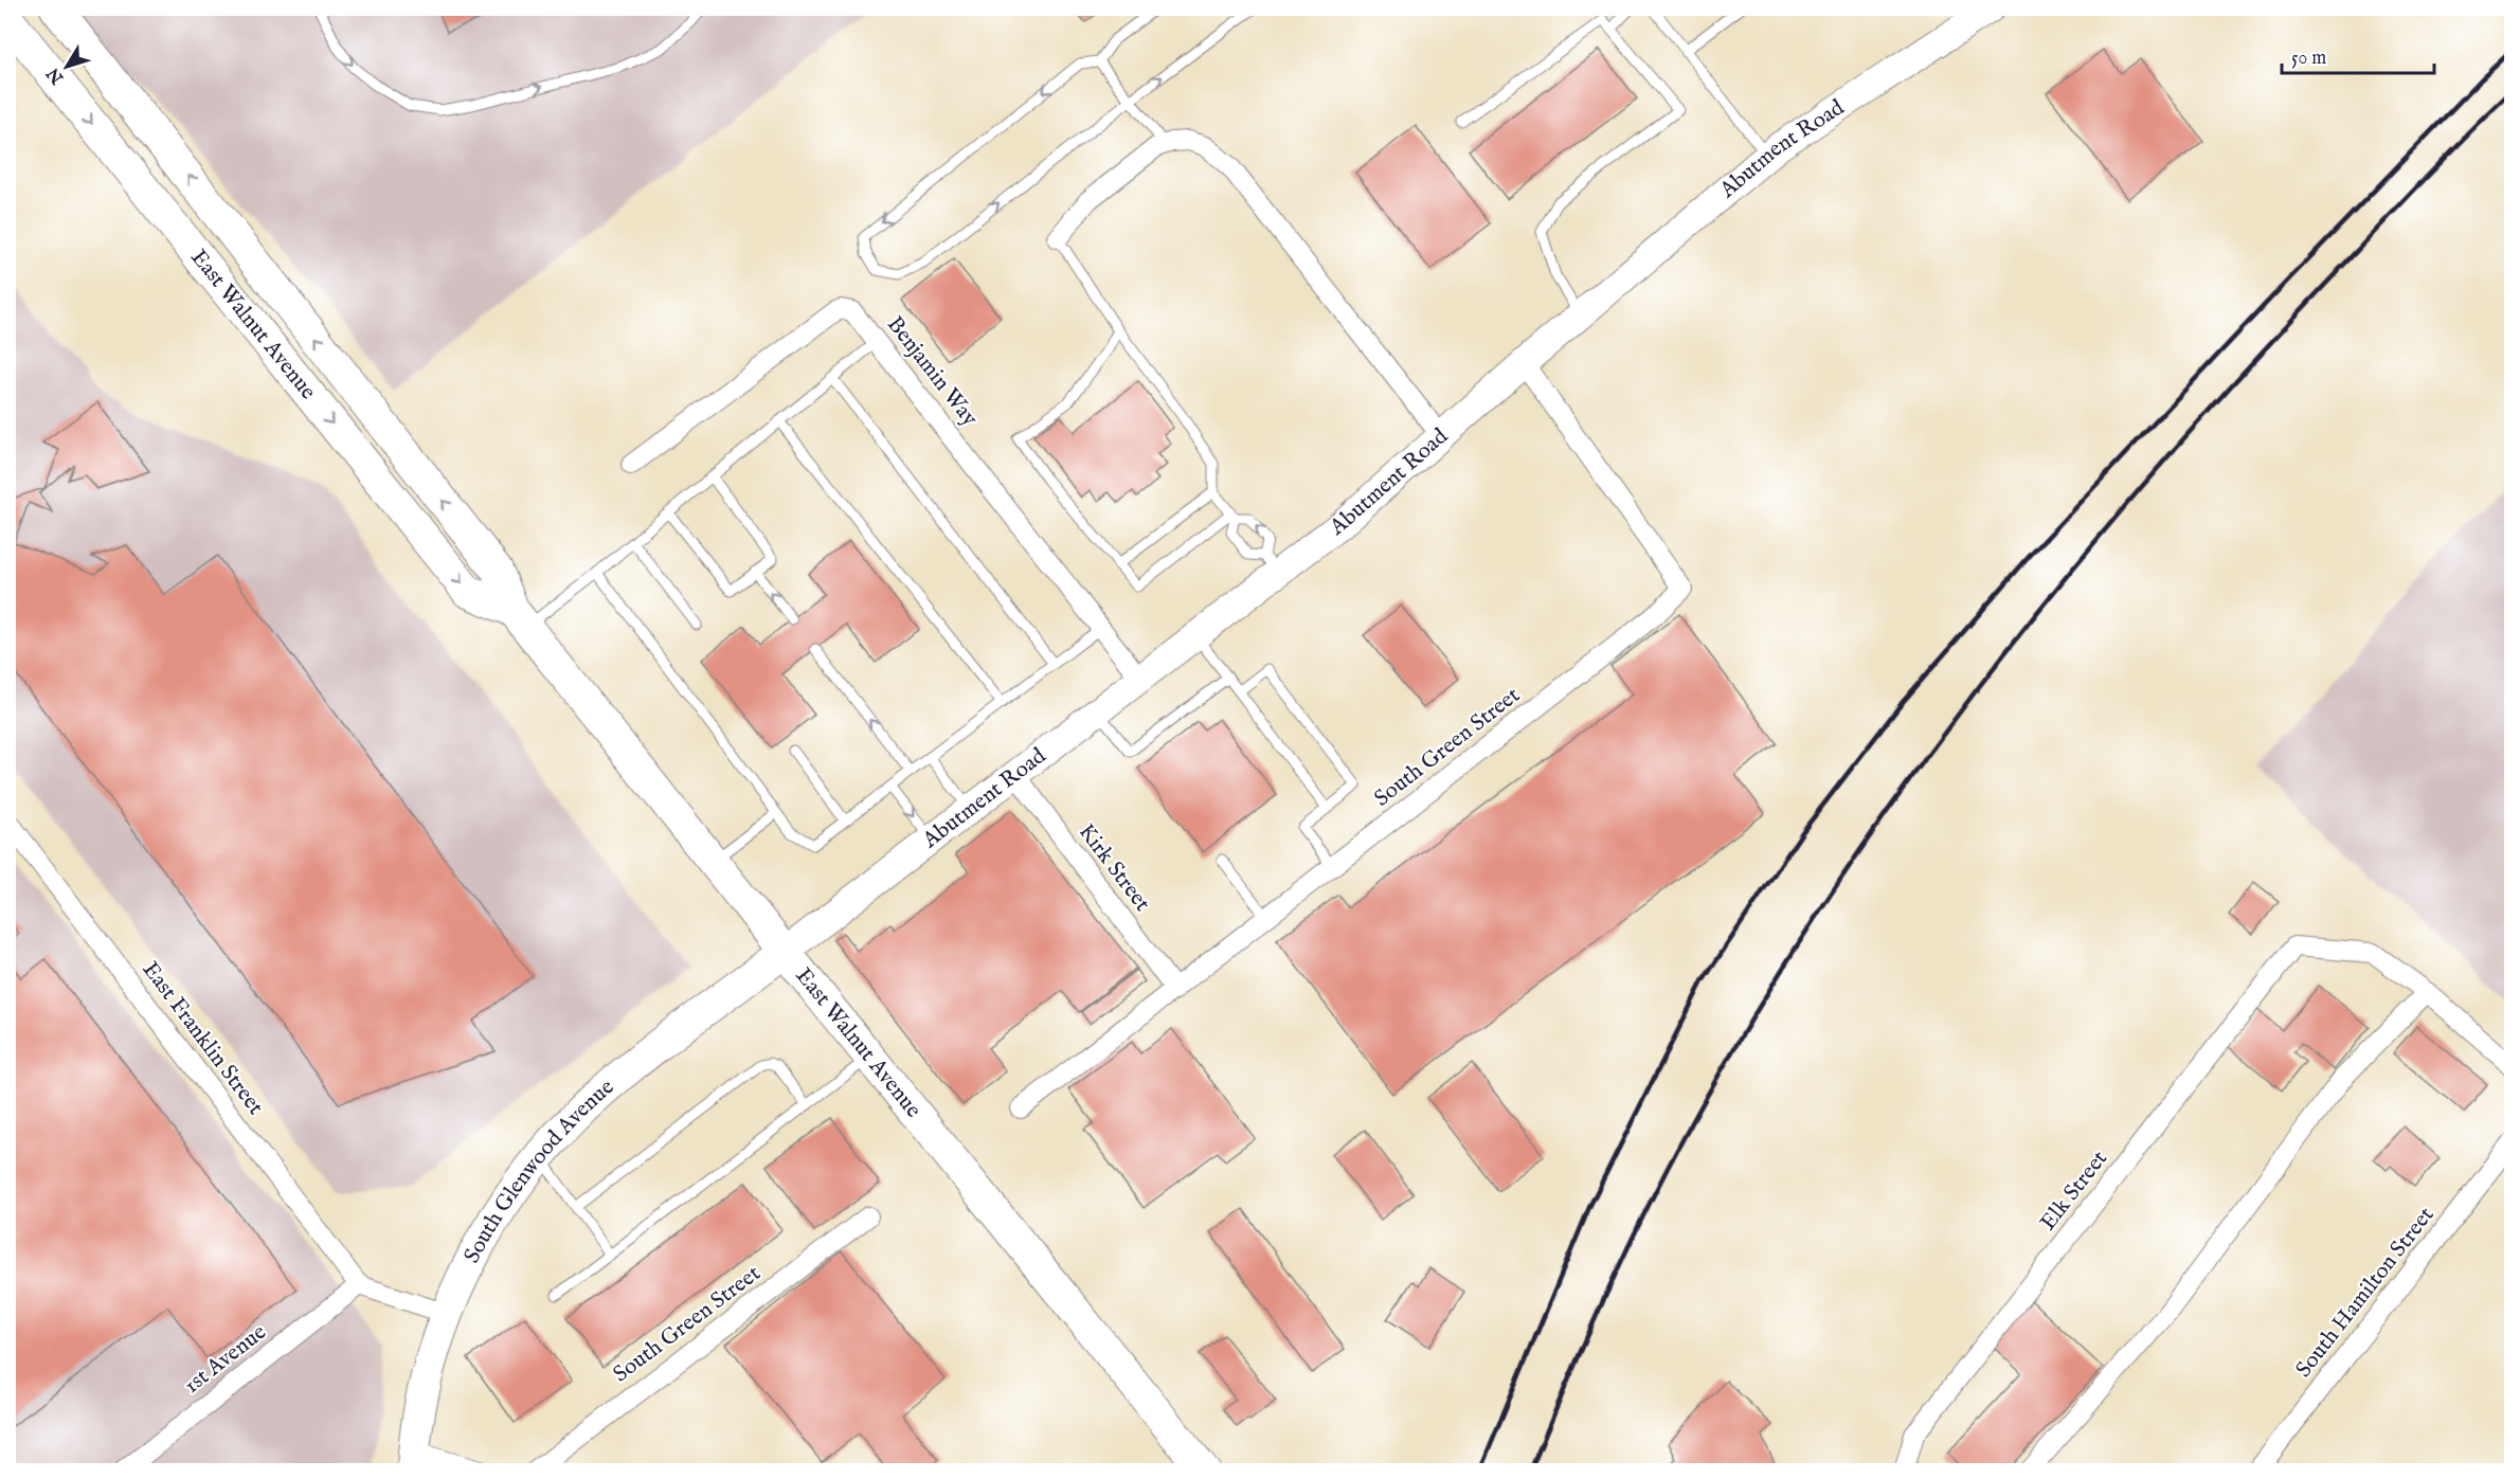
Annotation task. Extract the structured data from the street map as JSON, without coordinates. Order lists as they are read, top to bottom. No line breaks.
{"streets":{"main road":["Abutment Road","East Walnut Avenue","South Glenwood Avenue"],"street":["Benjamin Way","South Green Street","Kirk Street","East Franklin Street","Elk Street","South Hamilton Street","1st Avenue"]},"crossings":[["Abutment Road","East Walnut Avenue"],["Abutment Road","Benjamin Way"],["Abutment Road","South Green Street"],["Abutment Road","Kirk Street"],["Abutment Road","South Glenwood Avenue"],["East Walnut Avenue","South Glenwood Avenue"],["South Green Street","Kirk Street"],["East Franklin Street","1st Avenue"]],"scale_bar":"50 m","north":"bottom left"}
